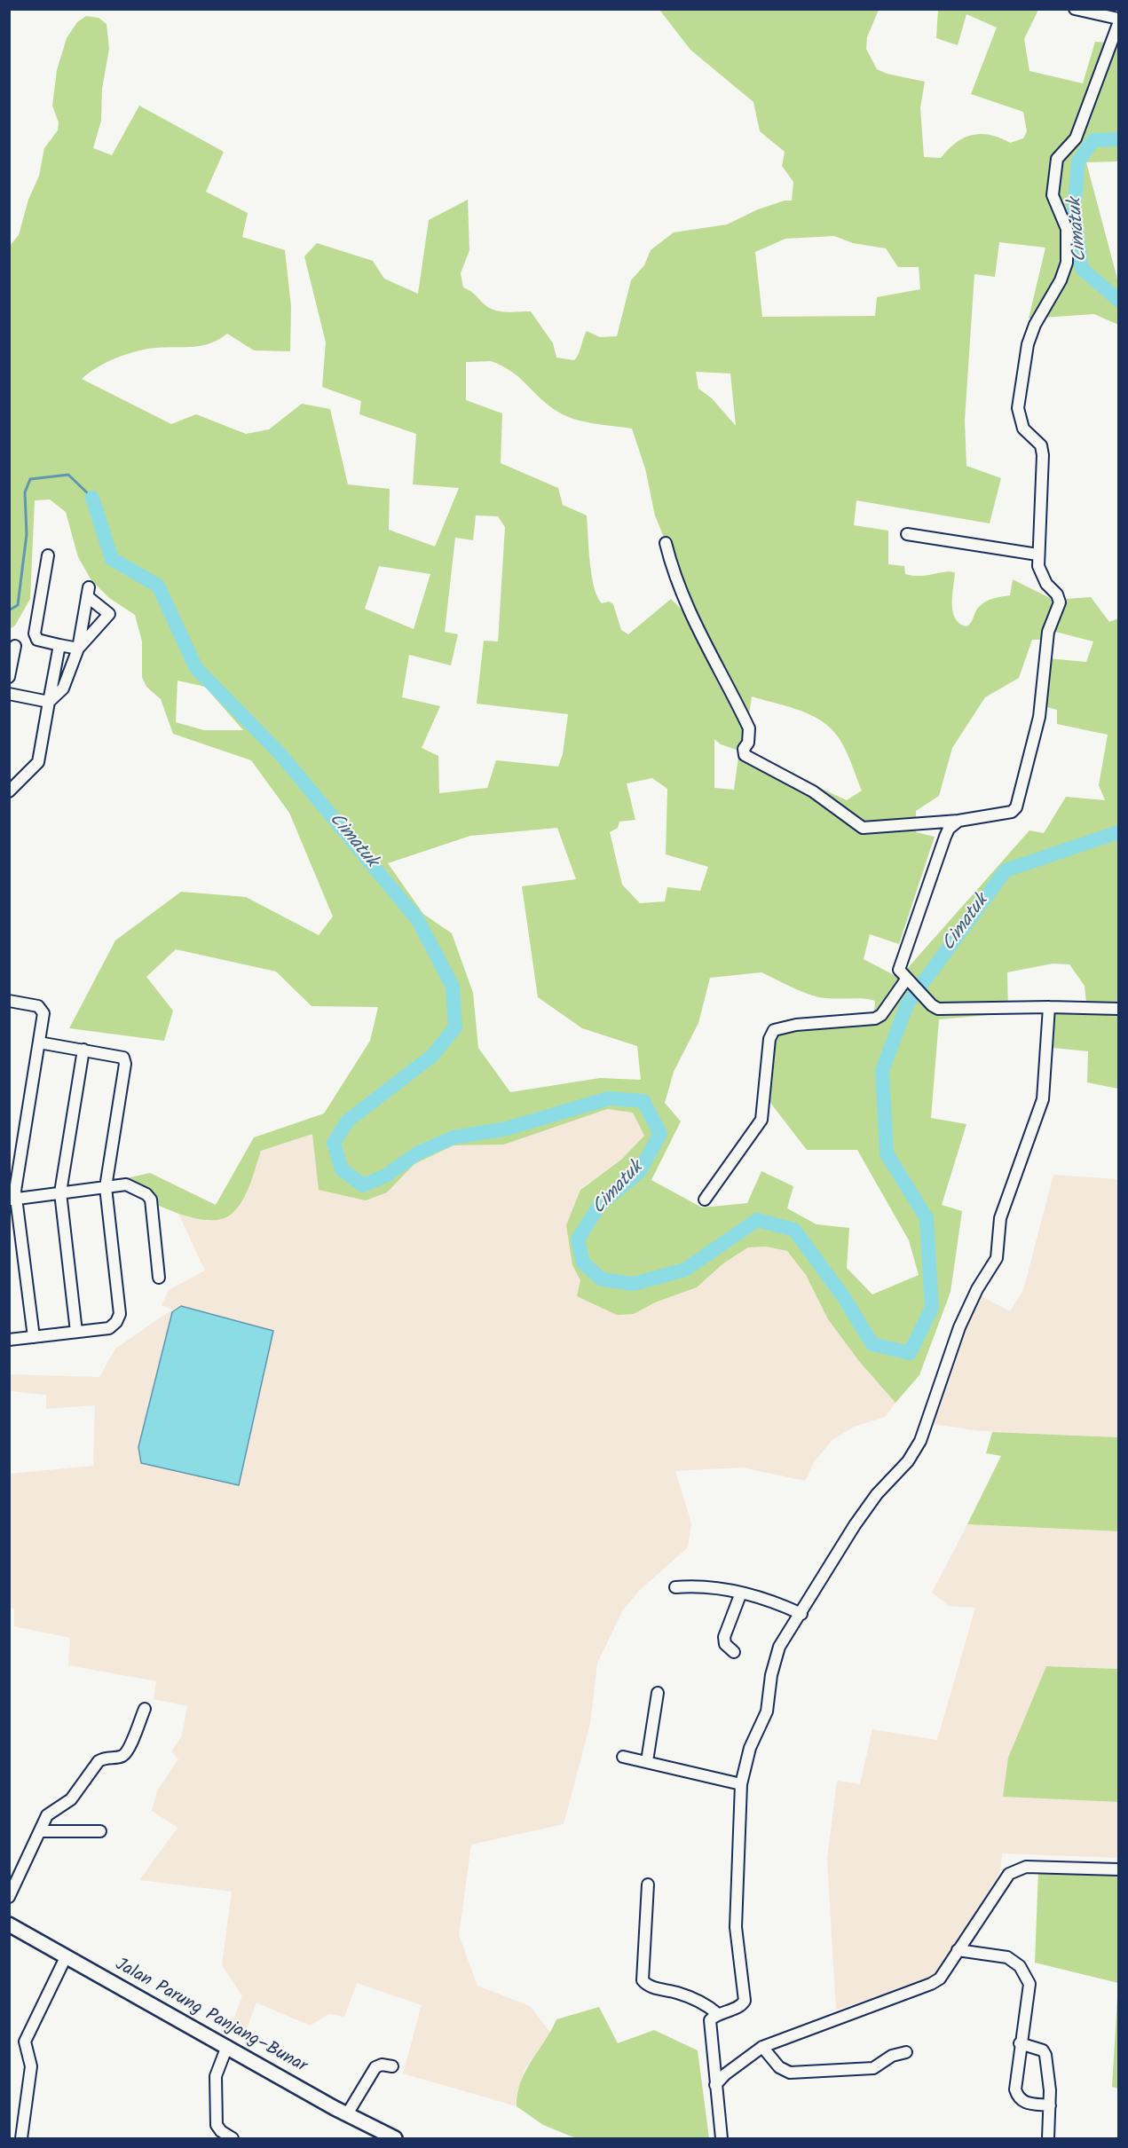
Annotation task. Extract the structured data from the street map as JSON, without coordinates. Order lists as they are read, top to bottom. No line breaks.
{"streets":{"main road":["Jalan Parung Panjang–Bunar"]},"water":["Cimatuk"]}
